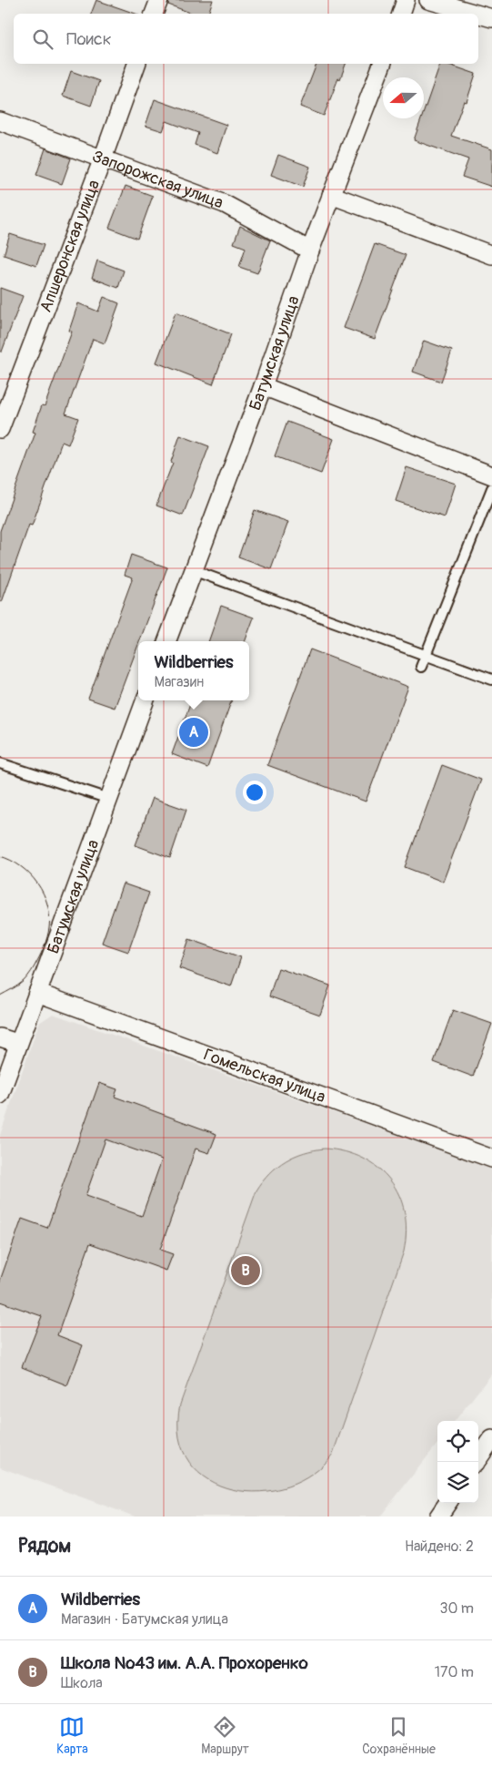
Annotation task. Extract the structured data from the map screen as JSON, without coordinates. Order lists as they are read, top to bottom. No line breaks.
{"streets":{"street":["Запорожская улица","Апшеронская улица","Батумская улица","Гомельская улица"]},"crossings":[["Запорожская улица","Апшеронская улица"],["Запорожская улица","Батумская улица"],["Батумская улица","Гомельская улица"]],"north":"left","page":{"search":"Поиск","popup":["Wildberries","Магазин"],"pins":["A","B"],"heading":["Рядом","Найдено: 2"],"list":[{"mark":"A","name":"Wildberries","note":"Магазин · Батумская улица","value":"30 m"},{"mark":"B","name":"Школа №43 им. А.А. Прохоренко","note":"Школа","value":"170 m"}],"nav":["Карта","Маршрут","Сохранённые"]}}
